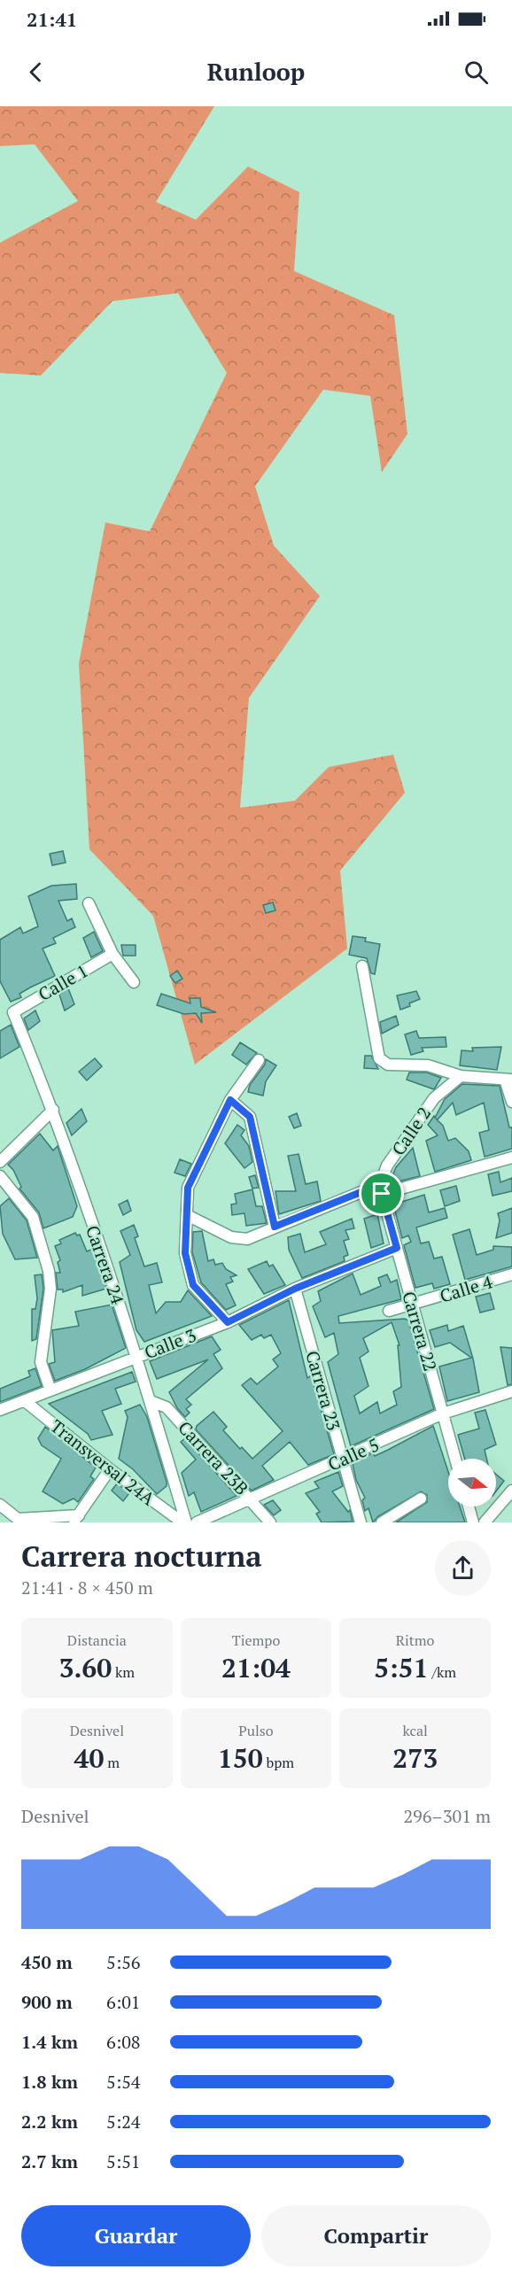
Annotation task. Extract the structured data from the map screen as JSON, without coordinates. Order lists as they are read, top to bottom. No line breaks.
{"streets":{"street":["Calle 1","Calle 2","Carrera 24","Calle 4","Carrera 22","Calle 3","Carrera 23","Calle 5","Carrera 23B","Transversal 24A"]},"crossings":[["Calle 1","Carrera 24"],["Calle 2","Carrera 22"],["Carrera 24","Calle 3"],["Carrera 24","Carrera 23B"],["Carrera 24","Transversal 24A"],["Calle 4","Carrera 22"],["Carrera 22","Calle 3"],["Carrera 22","Calle 5"],["Calle 3","Carrera 23"],["Calle 3","Transversal 24A"],["Carrera 23","Calle 5"],["Calle 5","Carrera 23B"]],"north":"right","page":{"status":"21:41","header":"Runloop","heading":["Carrera nocturna","21:41 · 8 × 450 m"],"stats":[["Distancia","3.60 km"],["Tiempo","21:04"],["Ritmo","5:51 /km"],["Desnivel","40 m"],["Pulso","150 bpm"],["kcal","273"]],"chart":["Desnivel","296–301 m"],"list":[{"name":"450 m","note":"5:56"},{"name":"900 m","note":"6:01"},{"name":"1.4 km","note":"6:08"},{"name":"1.8 km","note":"5:54"},{"name":"2.2 km","note":"5:24"},{"name":"2.7 km","note":"5:51"}],"buttons":["Guardar","Compartir"]}}
